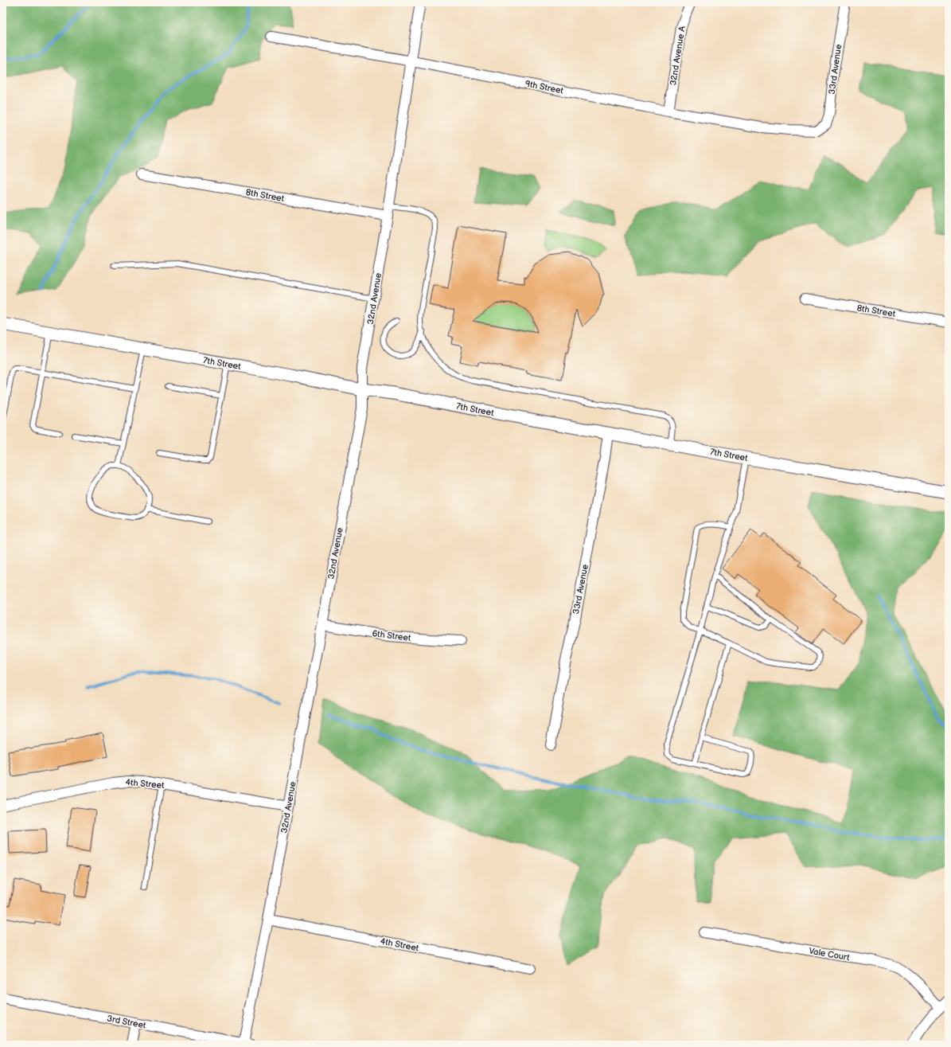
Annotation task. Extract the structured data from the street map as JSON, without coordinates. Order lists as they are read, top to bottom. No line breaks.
{"streets":{"street":["32nd Avenue A","33rd Avenue","9th Street","8th Street","32nd Avenue","7th Street","6th Street","4th Street","Vale Court","3rd Street"]},"crossings":[["32nd Avenue A","9th Street"],["33rd Avenue","9th Street"],["33rd Avenue","7th Street"],["9th Street","32nd Avenue"],["8th Street","32nd Avenue"],["32nd Avenue","7th Street"],["32nd Avenue","6th Street"],["32nd Avenue","4th Street"],["32nd Avenue","3rd Street"]]}
